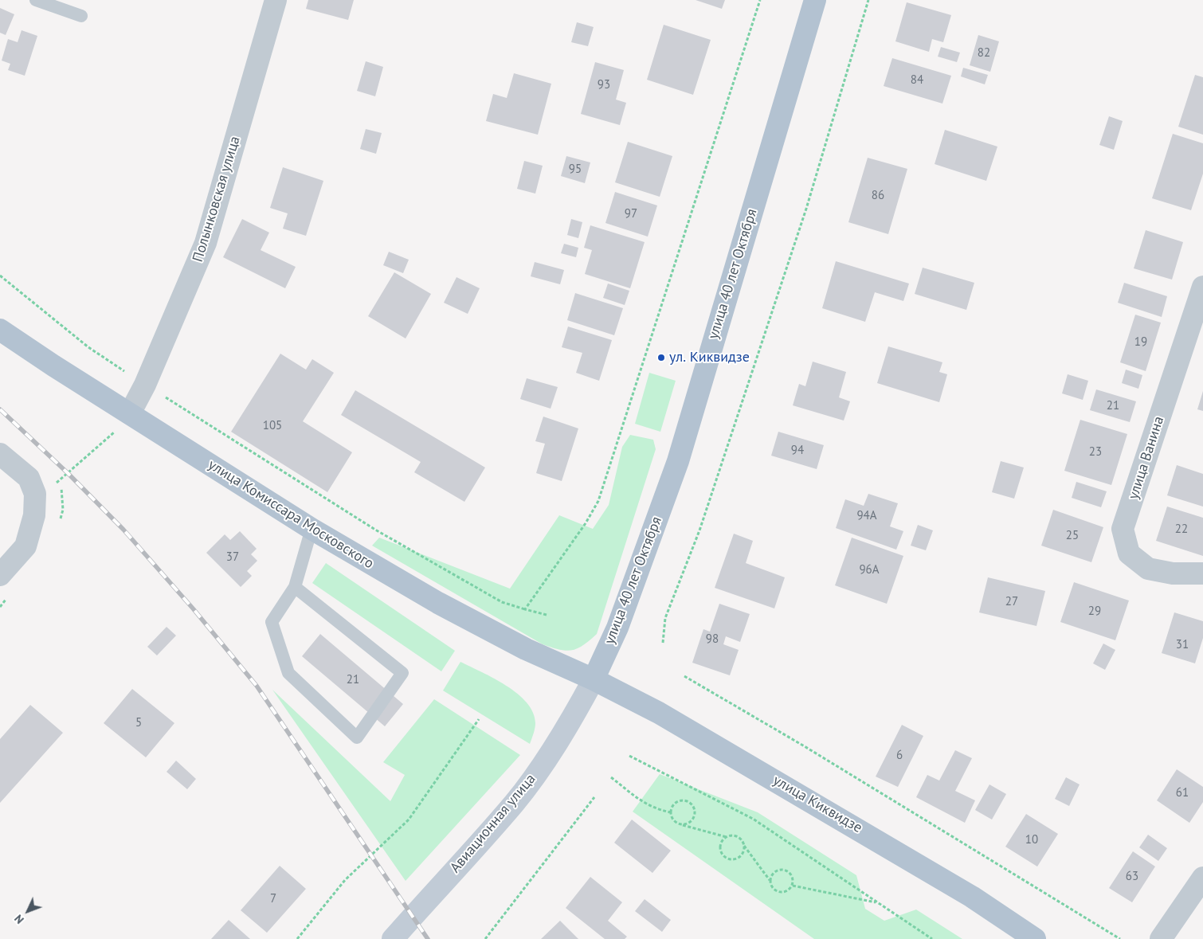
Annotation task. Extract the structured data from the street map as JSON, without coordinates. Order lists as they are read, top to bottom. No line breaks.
{"streets":{"main road":["улица 40 лет Октября","улица Комиссара Московского","улица Киквидзе","Авиационная улица"],"street":["Полынковская улица","улица Ванина"]},"crossings":[["Полынковская улица","улица Комиссара Московского"],["улица 40 лет Октября","улица Комиссара Московского"],["улица 40 лет Октября","улица Киквидзе"],["улица 40 лет Октября","Авиационная улица"],["улица Комиссара Московского","улица Киквидзе"],["улица Комиссара Московского","Авиационная улица"],["улица Киквидзе","Авиационная улица"]],"places":["ул. Киквидзе"],"house_numbers":["82","84","93","95","86","97","19","21","105","94","23","94А","22","25","37","96А","27","29","98","31","21","5","6","61","10","63","7"],"north":"bottom left"}
